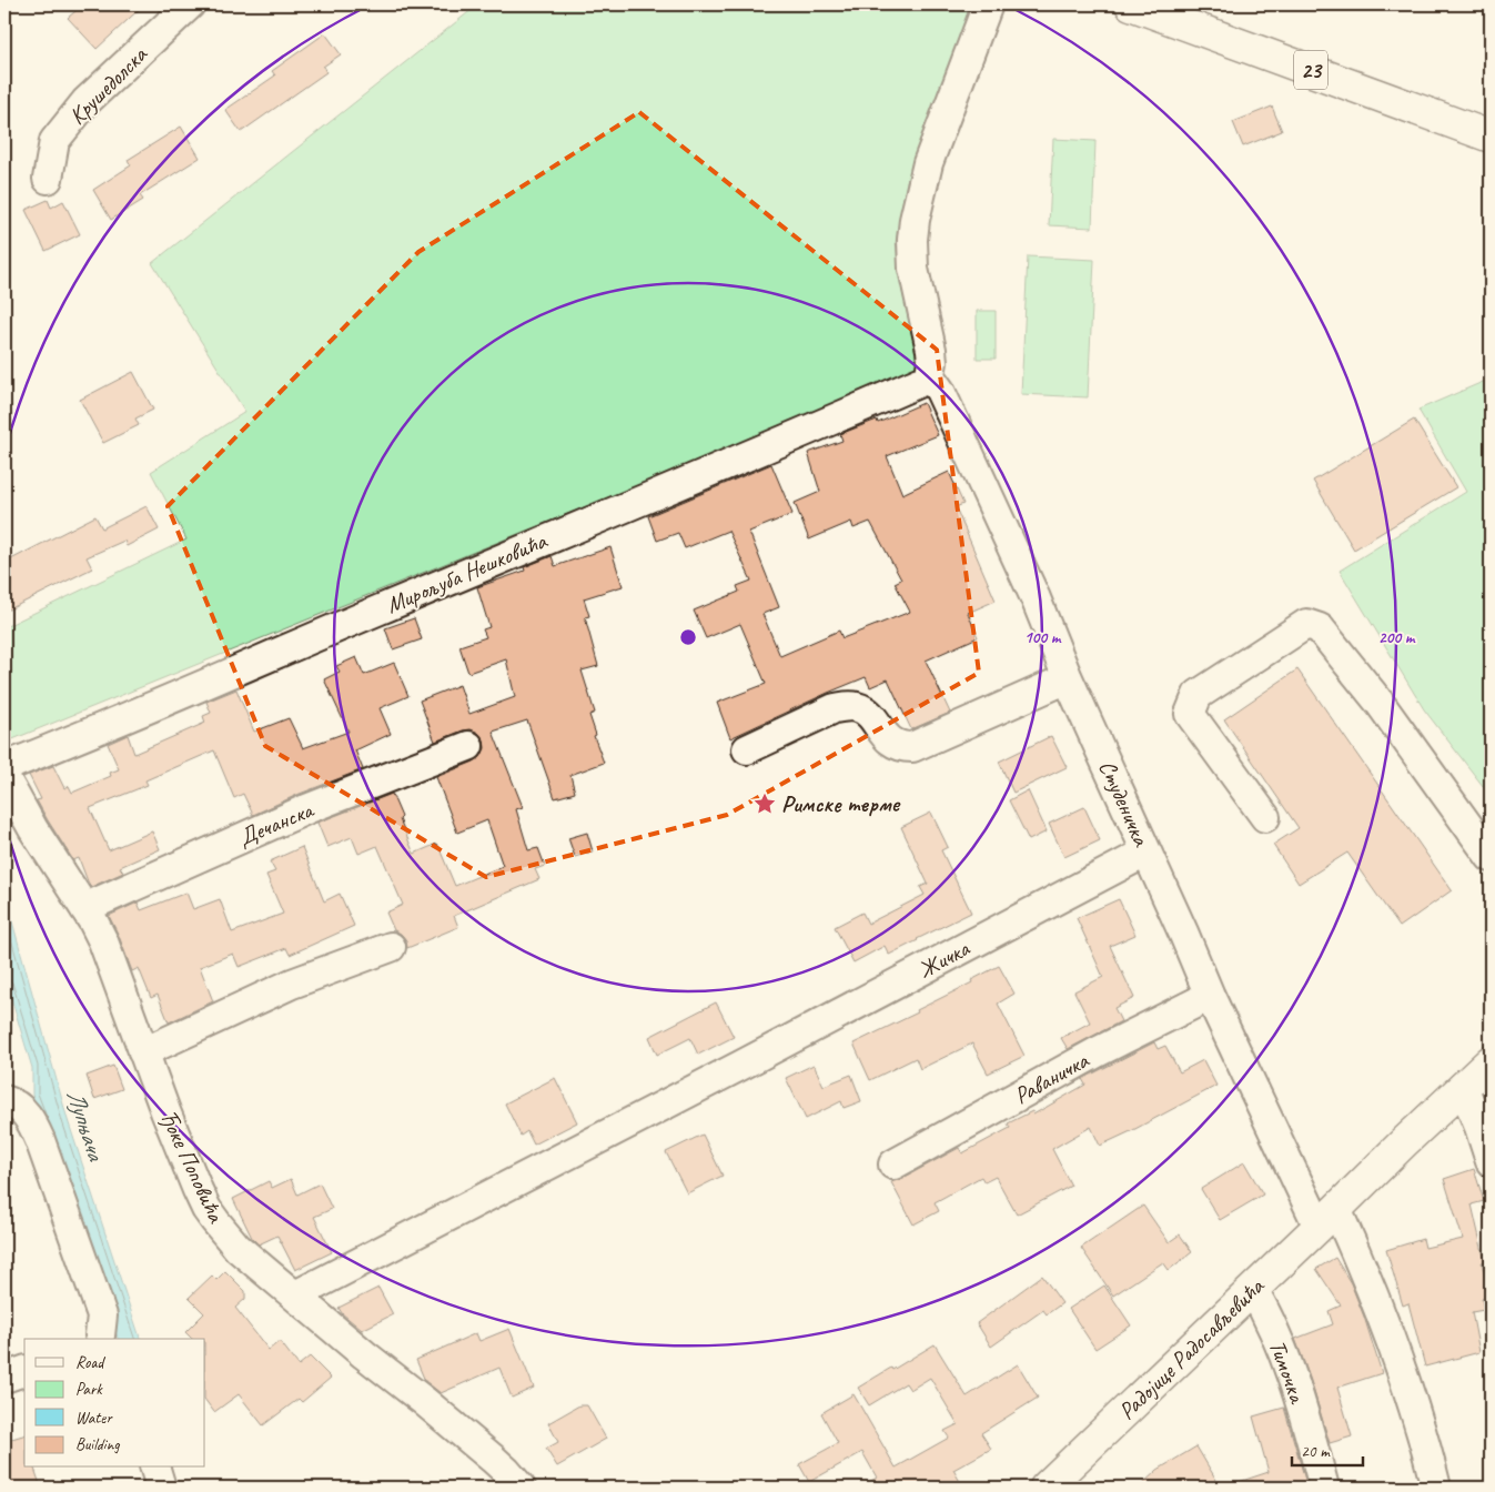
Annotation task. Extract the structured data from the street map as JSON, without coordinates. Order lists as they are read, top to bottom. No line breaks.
{"streets":{"main road":["23","Радојице Радосављевића"],"street":["Крушедолска","Мирољуба Нешковића","Студеничка","Дечанска","Жичка","Раваничка","Ђоке Поповића","Тимочка"]},"crossings":[["Мирољуба Нешковића","Студеничка"],["Студеничка","Жичка"],["Студеничка","Раваничка"],["Студеничка","Радојице Радосављевића"],["Дечанска","Ђоке Поповића"],["Жичка","Ђоке Поповића"],["Радојице Радосављевића","Тимочка"]],"water":["Лупњача"],"places":{"place":["Римске терме"]},"legend":["Road","Park","Water","Building"],"scale_bar":"20 m","rings":["100 m","200 m"]}
